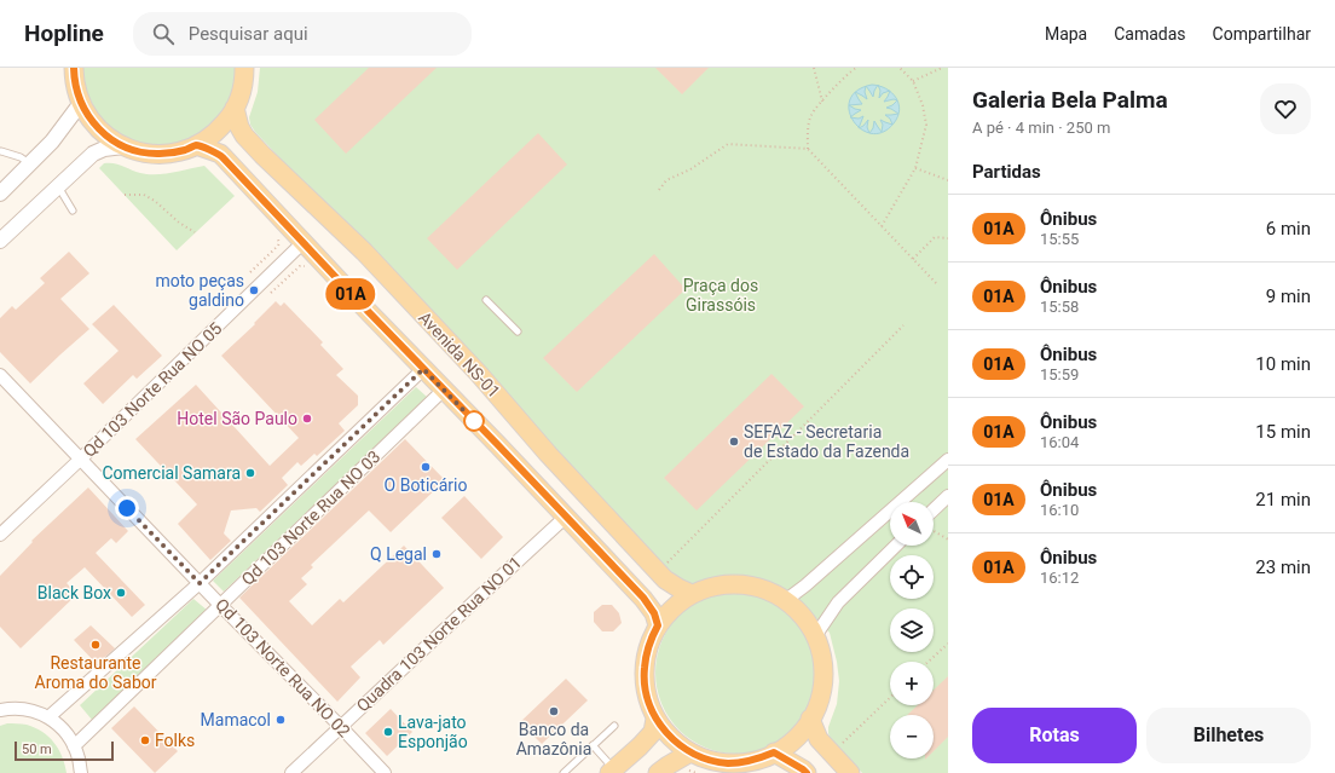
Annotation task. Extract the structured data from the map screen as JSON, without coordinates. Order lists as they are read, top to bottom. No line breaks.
{"streets":{"main road":["Avenida NS-01"],"street":["Qd 103 Norte Rua NO 05","Qd 103 Norte Rua NO 03","Quadra 103 Norte Rua NO 01","Qd 103 Norte Rua NO 02"]},"crossings":[["Avenida NS-01","Qd 103 Norte Rua NO 05"],["Avenida NS-01","Qd 103 Norte Rua NO 03"],["Avenida NS-01","Quadra 103 Norte Rua NO 01"],["Qd 103 Norte Rua NO 05","Qd 103 Norte Rua NO 02"],["Qd 103 Norte Rua NO 03","Qd 103 Norte Rua NO 02"],["Quadra 103 Norte Rua NO 01","Qd 103 Norte Rua NO 02"]],"parks":["Praça dos Girassóis"],"places":["moto peças galdino","Hotel São Paulo","SEFAZ - Secretaria de Estado da Fazenda","O Boticário","Comercial Samara","Q Legal","Black Box","Restaurante Aroma do Sabor","Banco da Amazônia","Mamacol","Lava-jato Esponjão","Folks"],"lines":["bus line 01A"],"scale_bar":"50 m","north":"top left","page":{"header":"Hopline","search":"Pesquisar aqui","nav":["Mapa","Camadas","Compartilhar"],"on_map":"01A","heading":[["Galeria Bela Palma","A pé · 4 min · 250 m"],"Partidas"],"list":[{"mark":"01A","name":"Ônibus","note":"15:55","value":"6 min"},{"mark":"01A","name":"Ônibus","note":"15:58","value":"9 min"},{"mark":"01A","name":"Ônibus","note":"15:59","value":"10 min"},{"mark":"01A","name":"Ônibus","note":"16:04","value":"15 min"},{"mark":"01A","name":"Ônibus","note":"16:10","value":"21 min"},{"mark":"01A","name":"Ônibus","note":"16:12","value":"23 min"}],"map_buttons":["+","−"],"buttons":["Rotas","Bilhetes"],"scale":"50 m"}}
